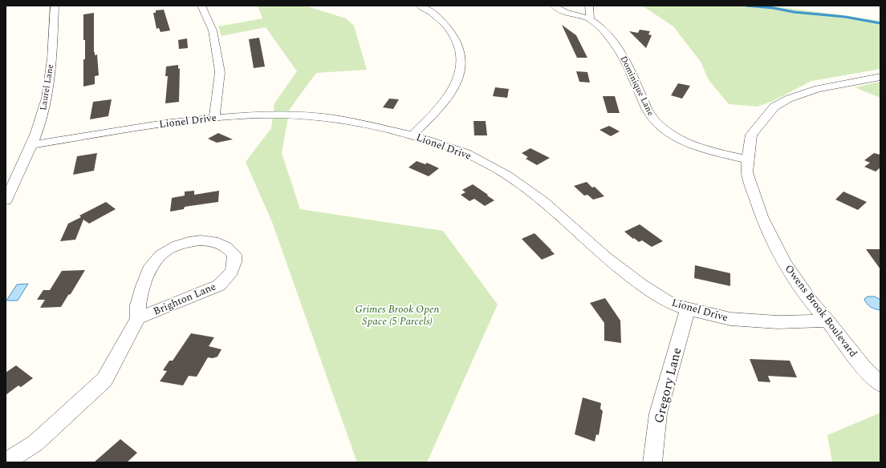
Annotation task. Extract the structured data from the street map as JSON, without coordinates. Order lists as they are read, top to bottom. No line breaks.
{"streets":{"street":["Dominique Lane","Laurel Lane","Lionel Drive","Brighton Lane","Owens Brook Boulevard","Gregory Lane"]},"crossings":[["Dominique Lane","Owens Brook Boulevard"],["Laurel Lane","Lionel Drive"],["Lionel Drive","Owens Brook Boulevard"],["Lionel Drive","Gregory Lane"]],"parks":["Grimes Brook Open Space (5 Parcels)"]}
